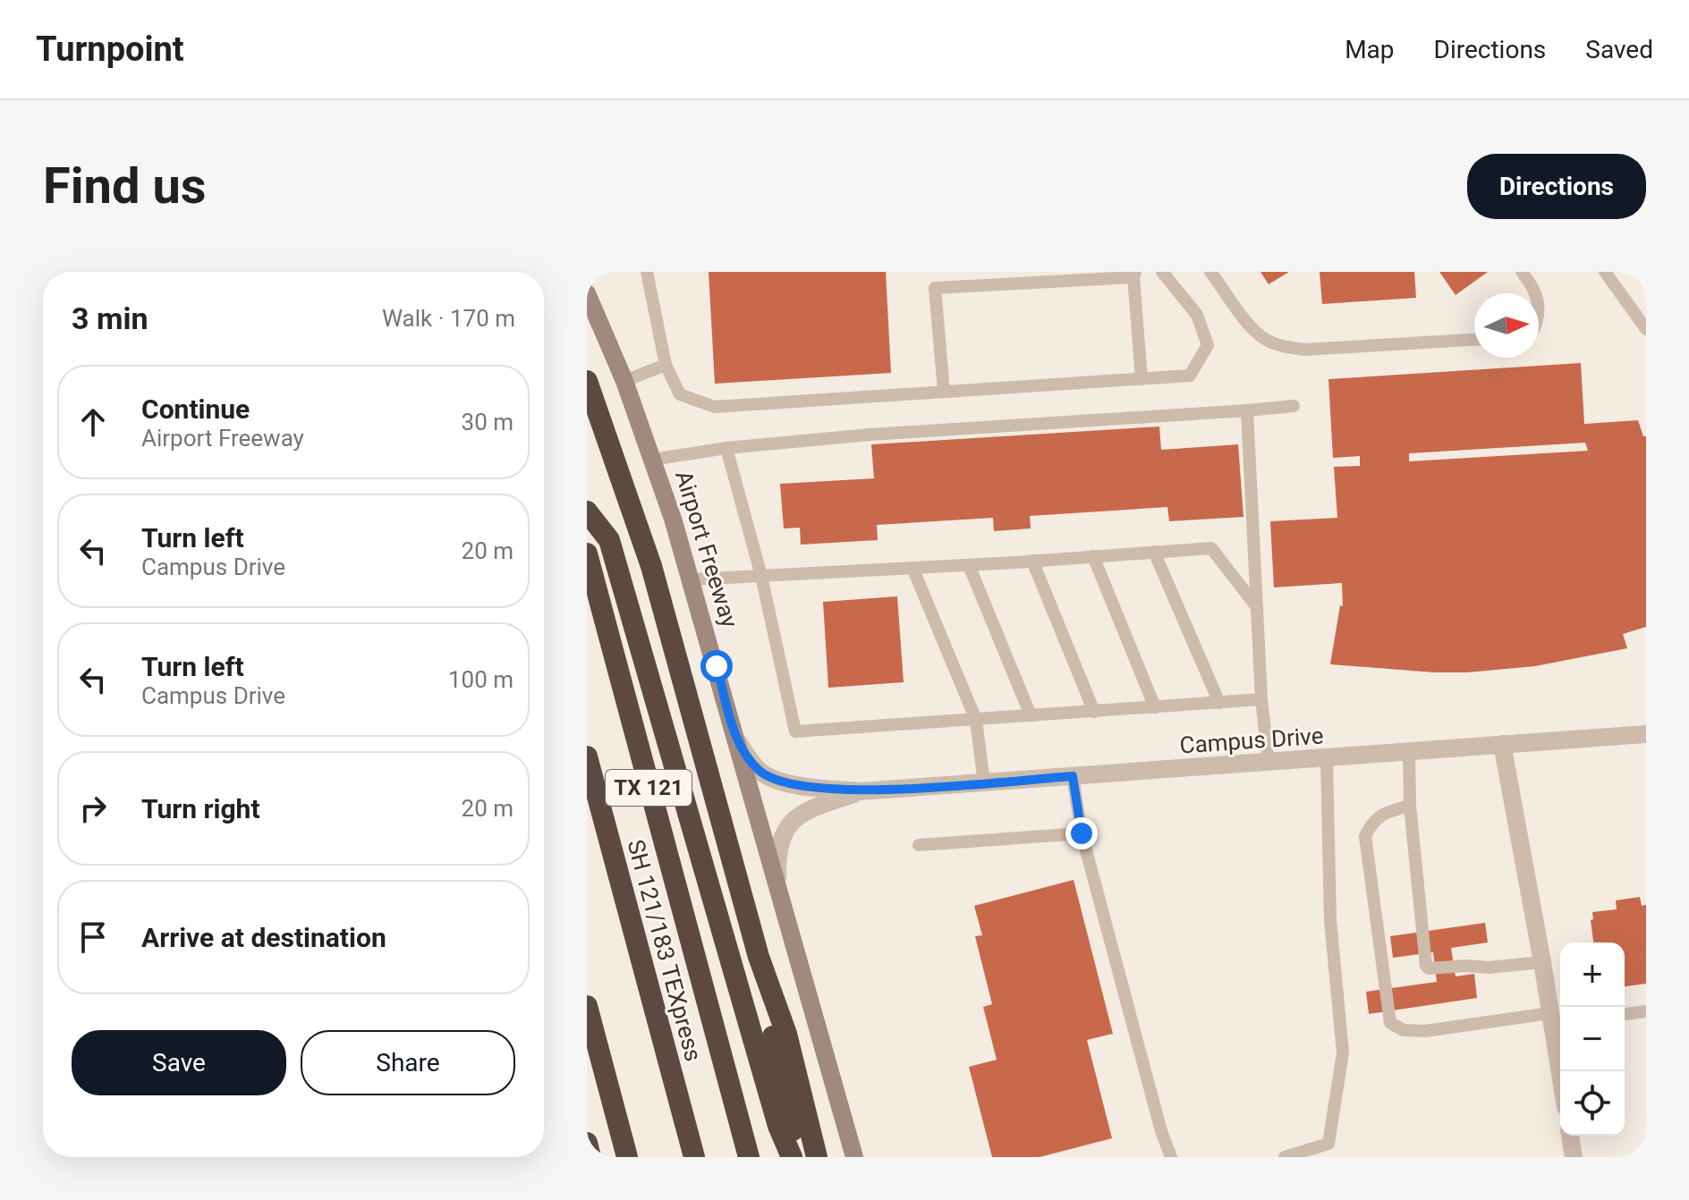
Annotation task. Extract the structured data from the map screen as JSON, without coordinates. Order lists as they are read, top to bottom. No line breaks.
{"streets":{"highway":["TX 121","SH 121/183 TEXpress"],"main road":["Airport Freeway"],"street":["Campus Drive"]},"crossings":[["Airport Freeway","Campus Drive"]],"north":"right","page":{"header":"Turnpoint","nav":["Map","Directions","Saved"],"buttons":["Directions",["Save","Share"]],"title":"Find us","heading":["3 min","Walk · 170 m"],"list":[["Continue","Airport Freeway","30 m"],["Turn left","Campus Drive","20 m"],["Turn left","Campus Drive","100 m"],["Turn right","20 m"],"Arrive at destination"],"map_buttons":["+","−"]}}
